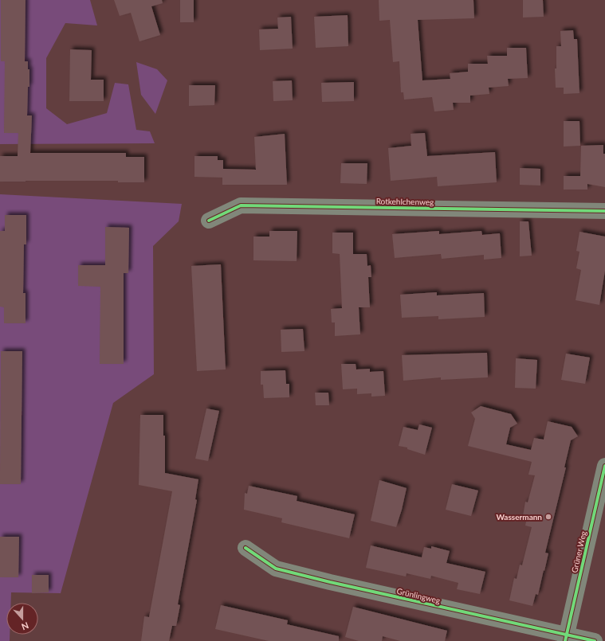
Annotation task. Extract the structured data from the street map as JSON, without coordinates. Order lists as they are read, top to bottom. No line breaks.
{"streets":{"street":["Rotkehlchenweg","Grüner Weg","Grünlingweg"]},"crossings":[["Grüner Weg","Grünlingweg"]],"places":["Wassermann"],"north":"bottom"}
